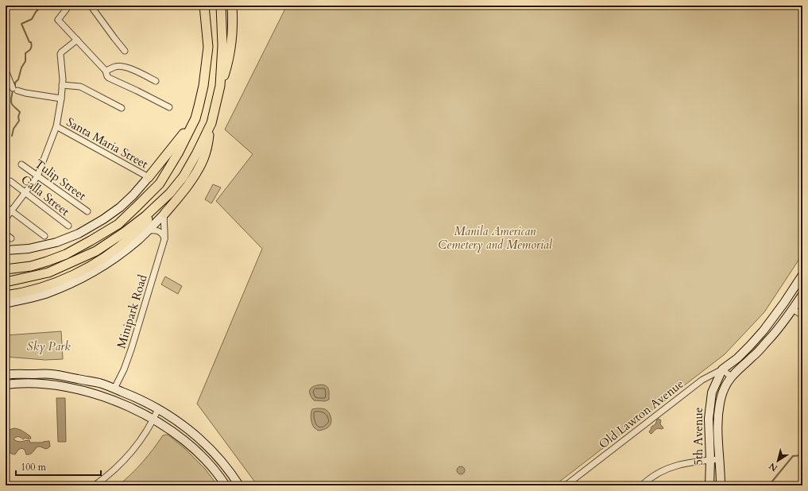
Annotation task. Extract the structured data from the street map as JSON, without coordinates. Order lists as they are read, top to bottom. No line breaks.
{"streets":{"main road":["5th Avenue"],"street":["Santa Maria Street","Tulip Street","Calla Street","Minipark Road","Old Lawton Avenue"]},"crossings":[["Old Lawton Avenue","5th Avenue"]],"parks":["Manila American Cemetery and Memorial","Sky Park"],"scale_bar":"100 m","north":"bottom left"}
